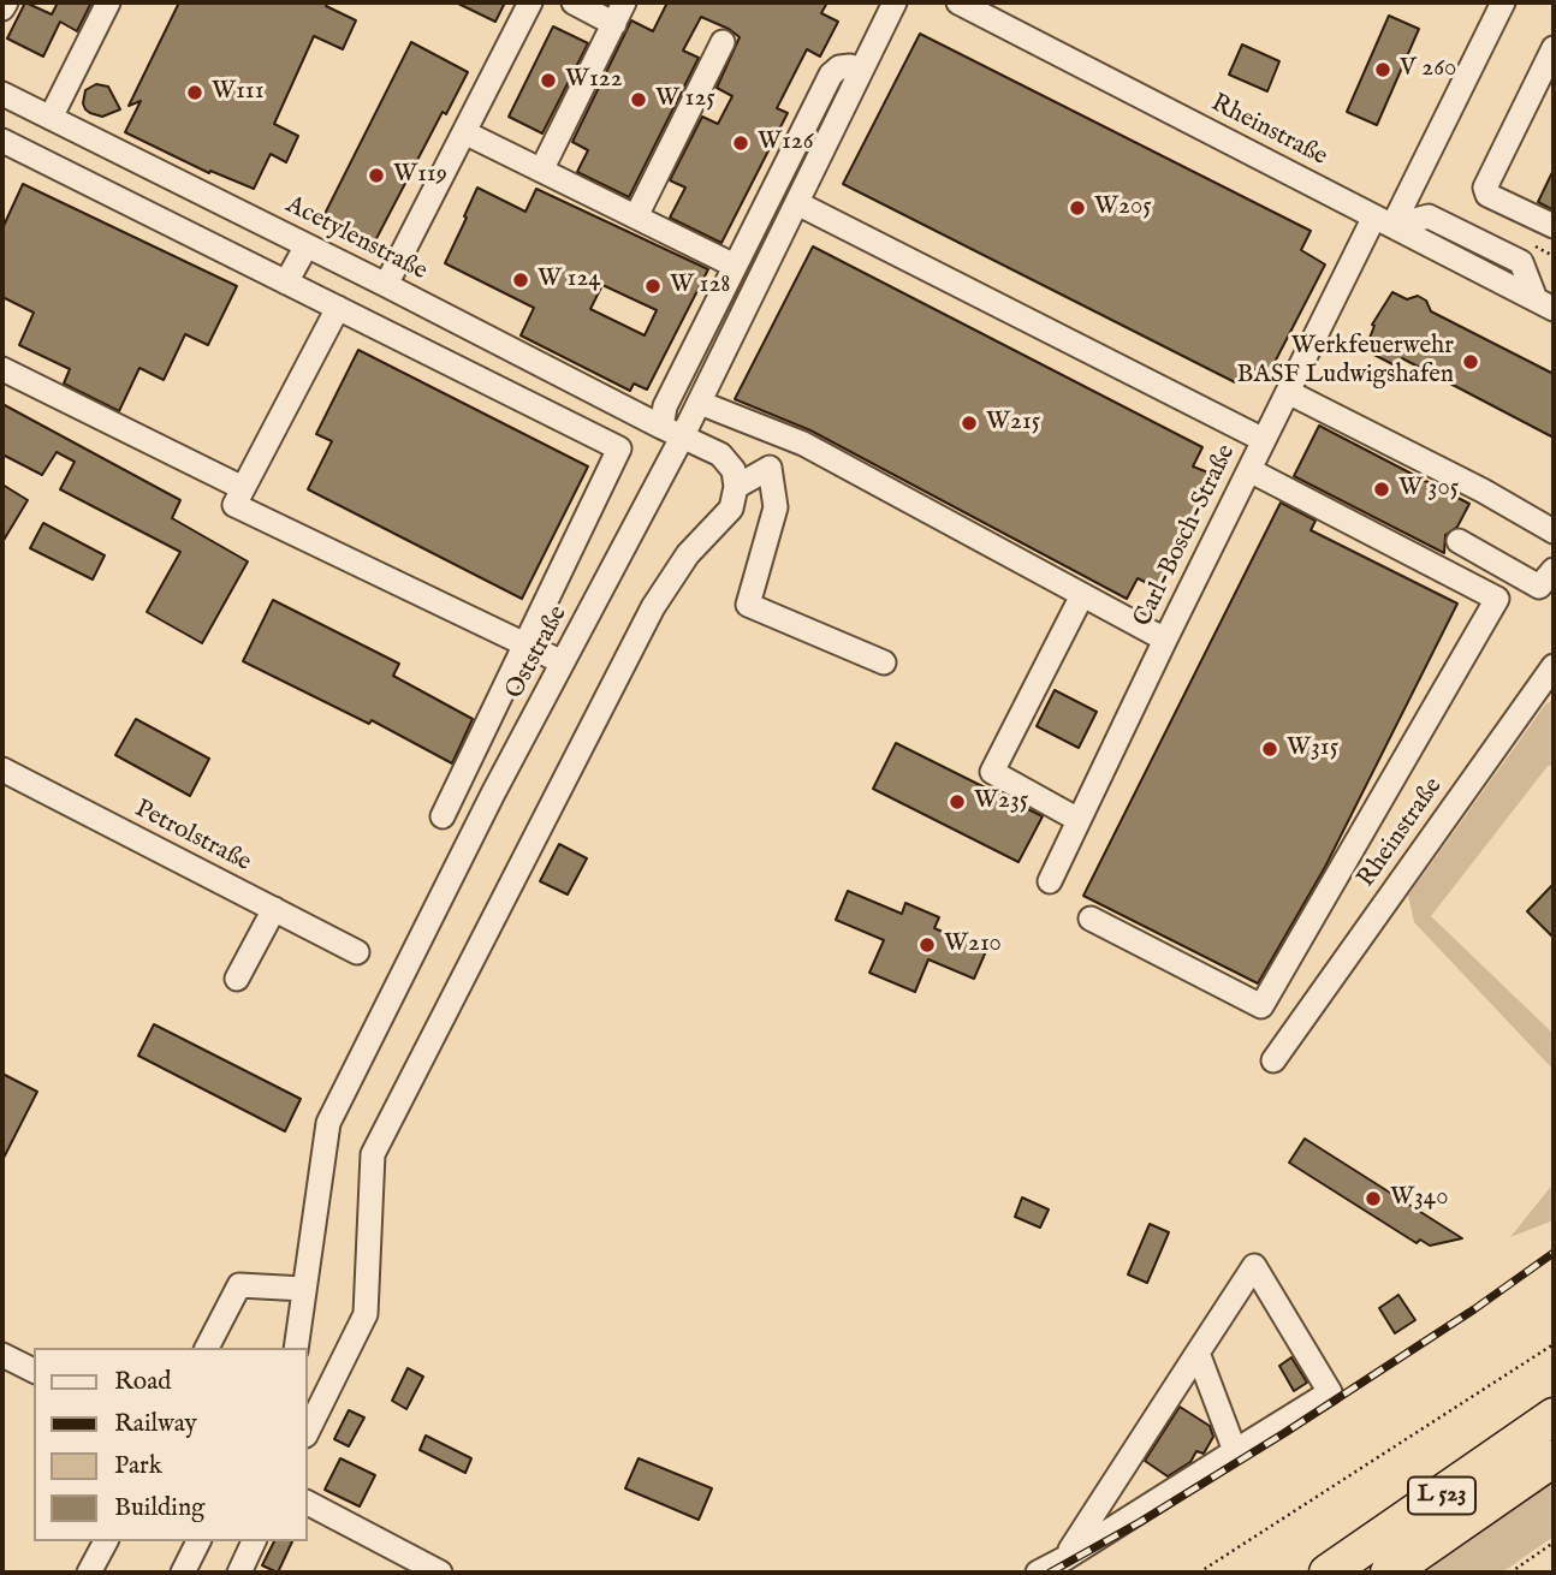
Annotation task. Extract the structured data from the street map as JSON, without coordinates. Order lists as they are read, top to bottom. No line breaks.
{"streets":{"highway":["L 523"],"street":["Rheinstraße","Acetylenstraße","Carl-Bosch-Straße","Oststraße","Petrolstraße"]},"crossings":[["Rheinstraße","Carl-Bosch-Straße"],["Acetylenstraße","Oststraße"]],"places":["V 260","W122","W111","W 125","W126","W119","W205","W 124","W 128","Werkfeuerwehr BASF Ludwigshafen","W215","W 305","W315","W235","W210","W340"],"legend":["Road","Railway","Park","Building"]}
